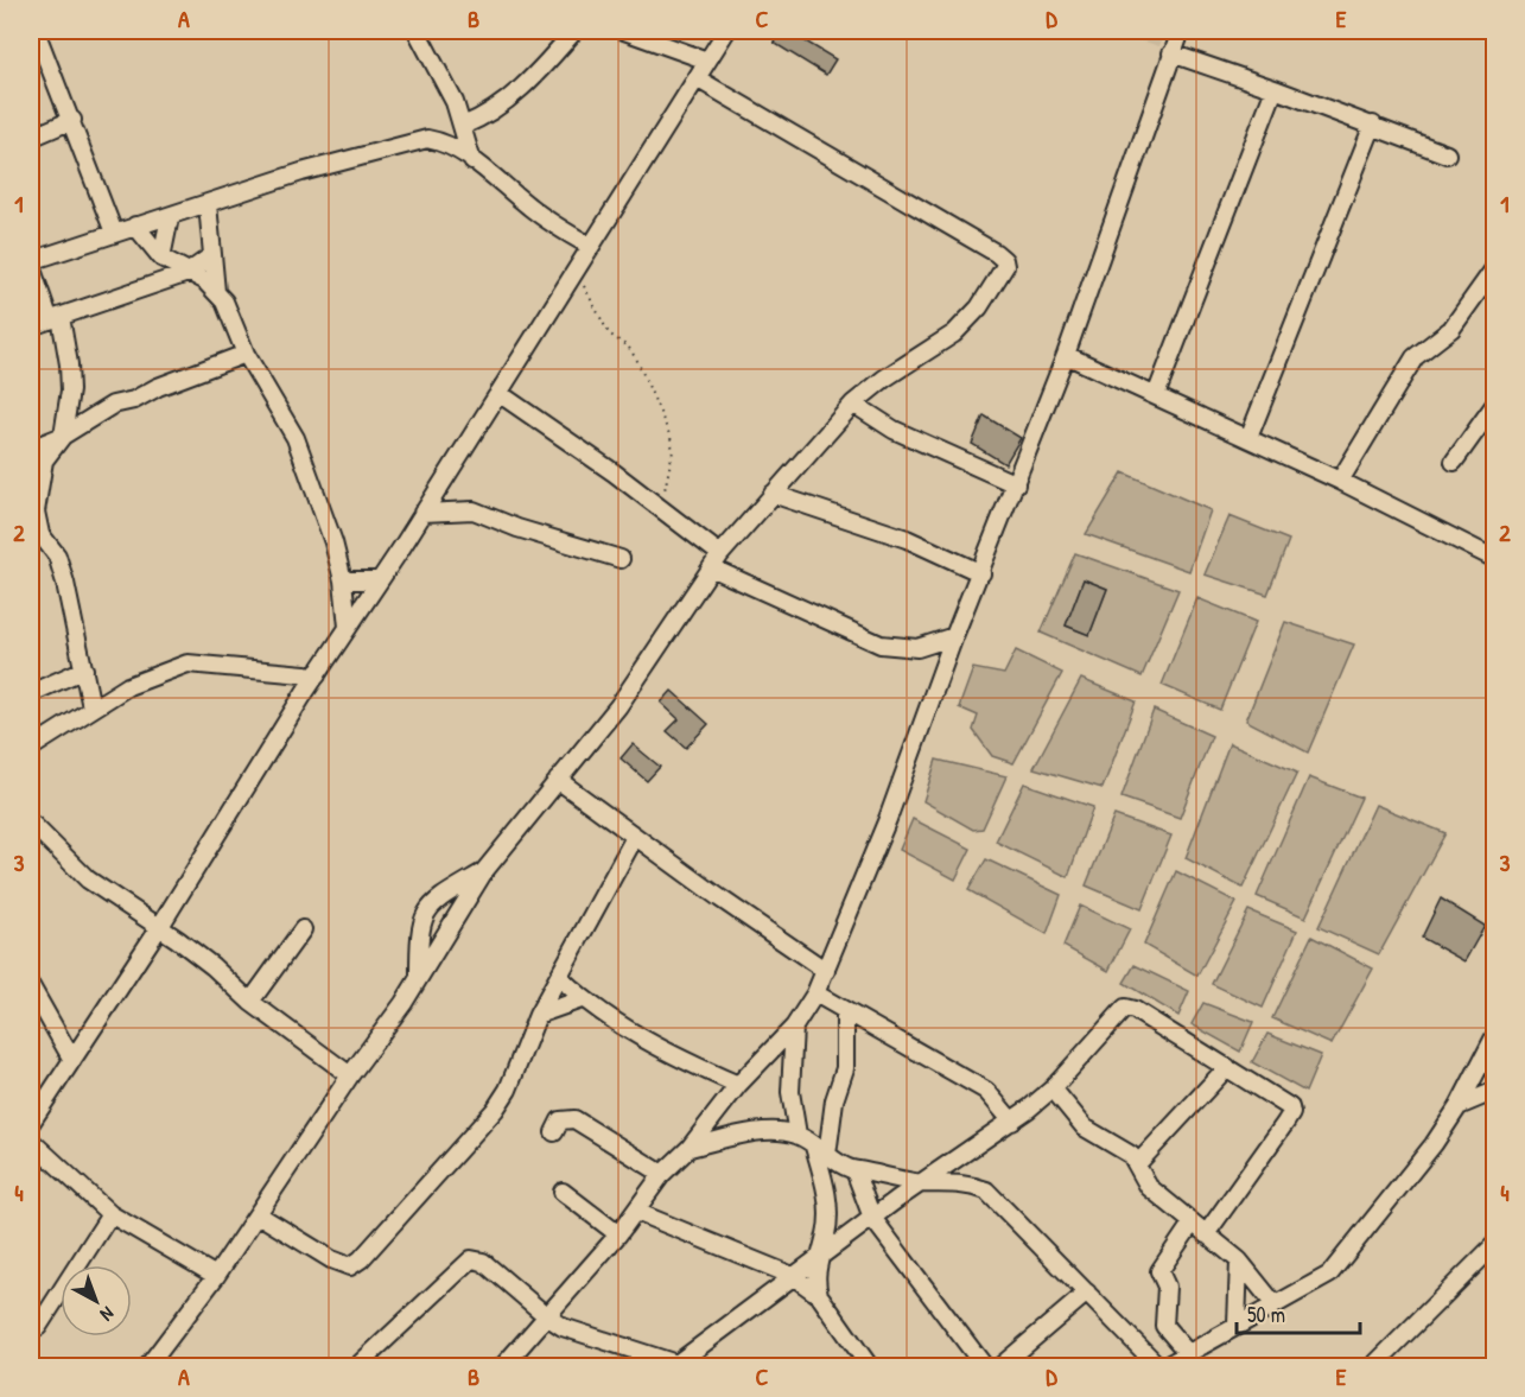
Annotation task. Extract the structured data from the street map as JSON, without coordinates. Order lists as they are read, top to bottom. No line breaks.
{"scale_bar":"50 m","north":"bottom right","grid":{"columns":["A","B","C","D","E"],"rows":["1","2","3","4"]}}
